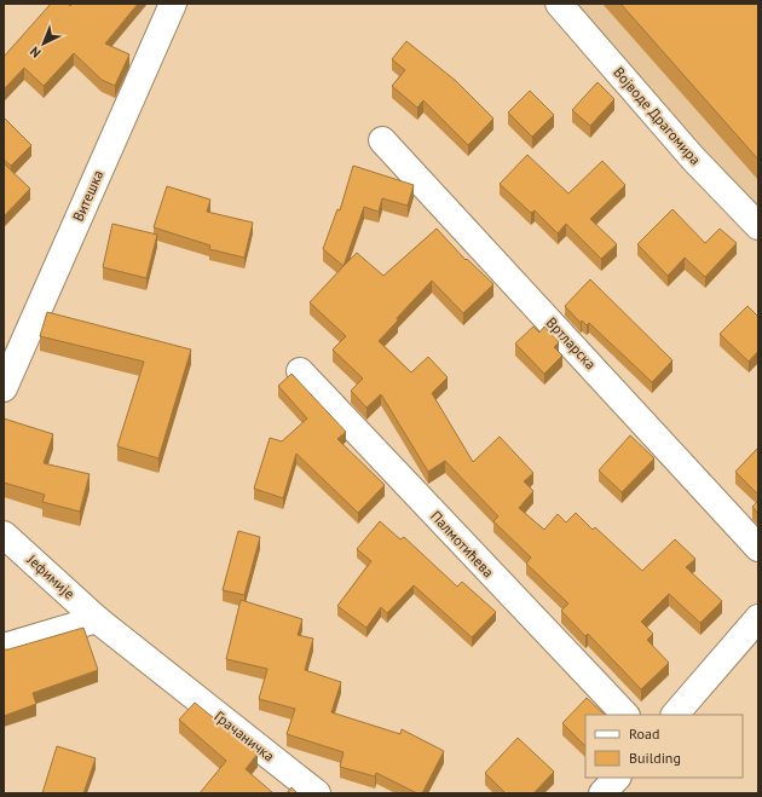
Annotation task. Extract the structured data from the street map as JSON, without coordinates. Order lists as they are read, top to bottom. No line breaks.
{"streets":{"street":["Војводе Драгомира","Витешка","Вртларска","Палмотићева","Јефимије","Грачаничка"]},"crossings":[["Јефимије","Грачаничка"]],"legend":["Road","Building"],"north":"bottom left"}
